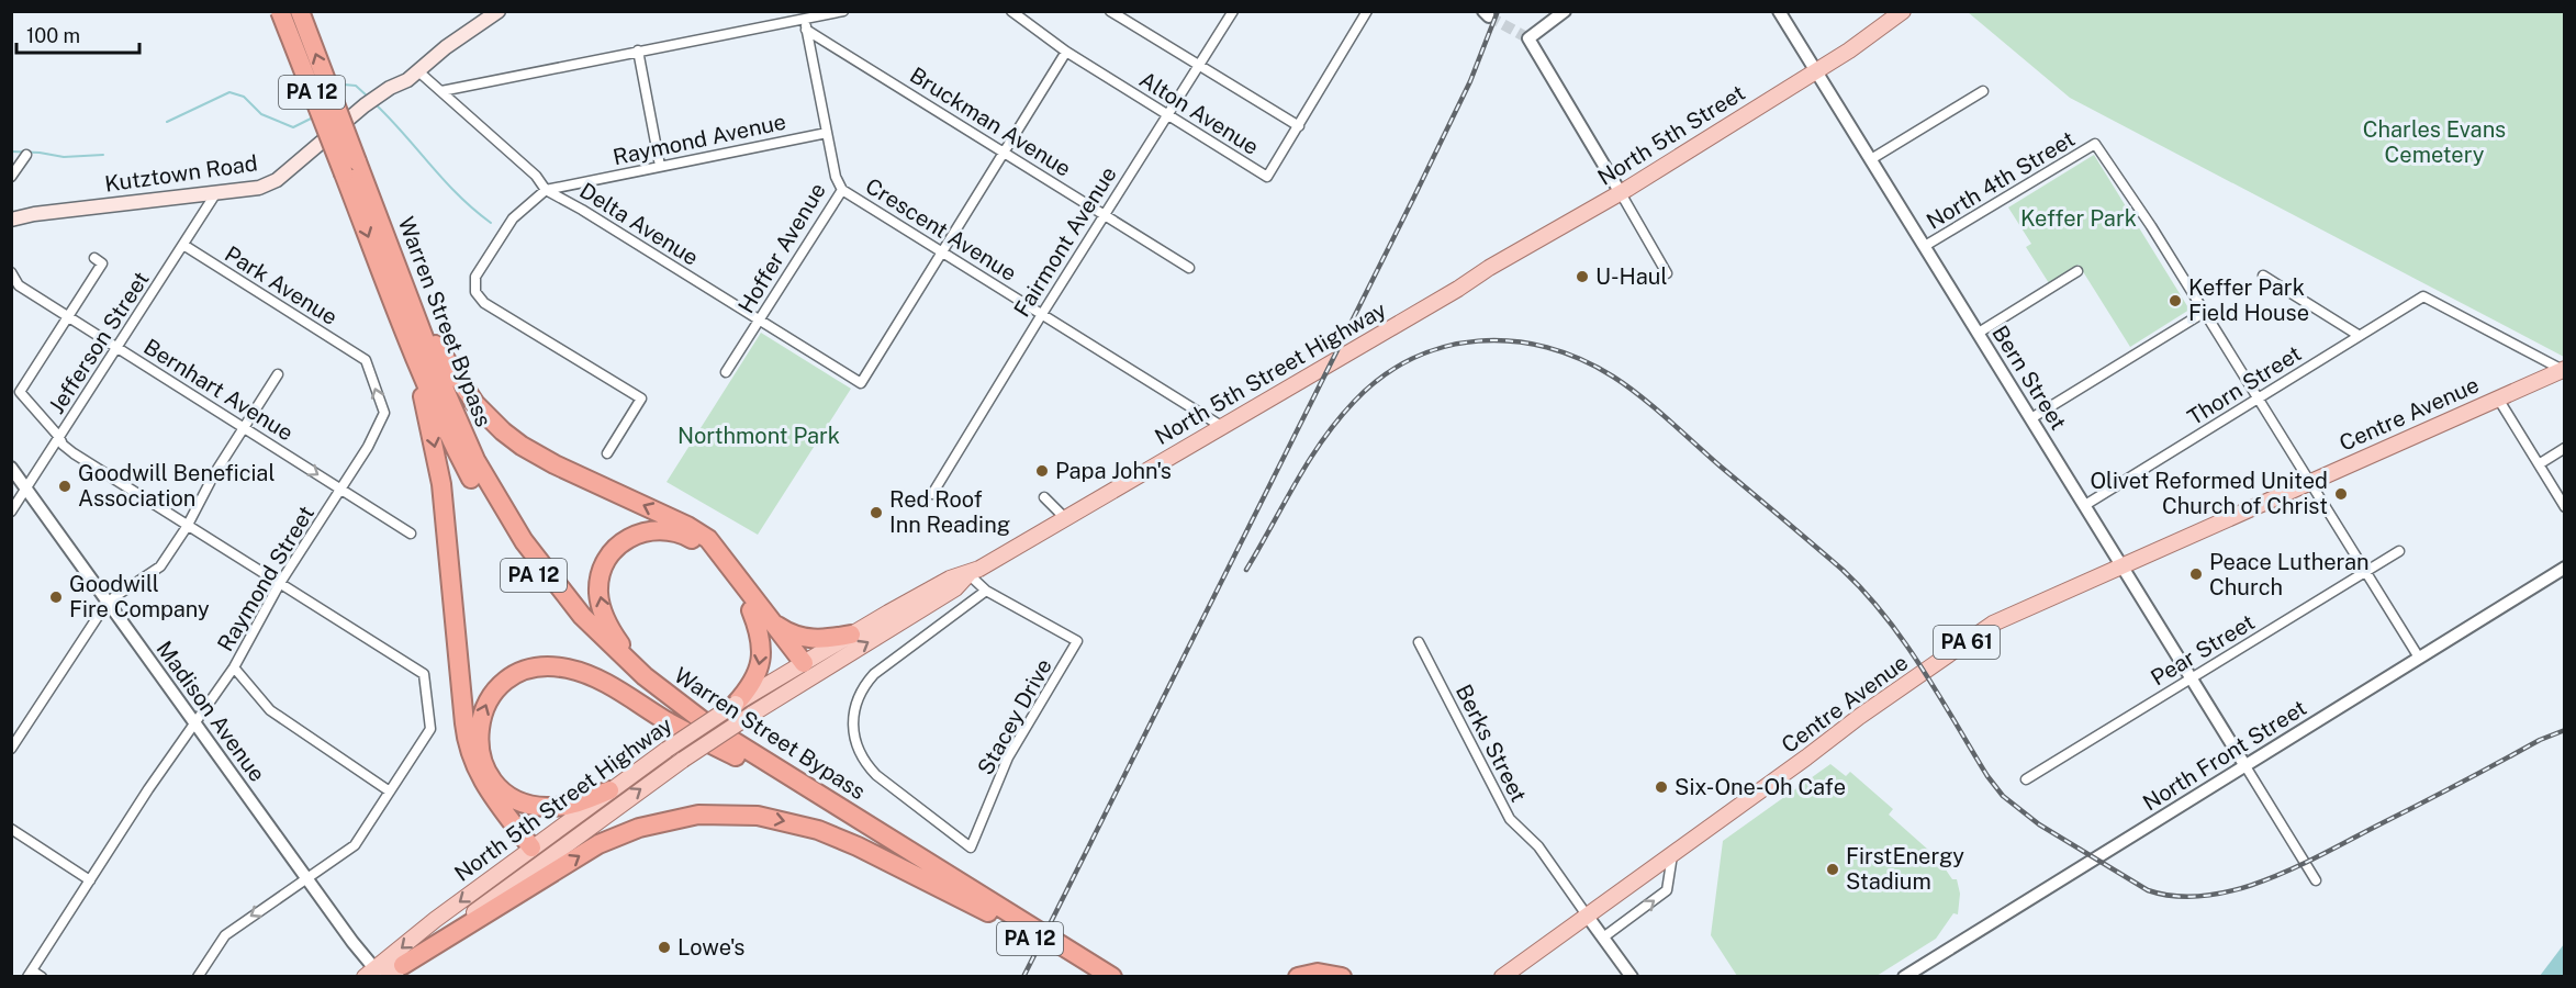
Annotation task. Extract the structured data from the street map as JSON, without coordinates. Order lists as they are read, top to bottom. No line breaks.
{"streets":{"highway":["PA 12","Warren Street Bypass"],"main road":["North 5th Street","Kutztown Road","North 5th Street Highway","Centre Avenue","PA 61"],"street":["Alton Avenue","Bruckman Avenue","Raymond Avenue","North 4th Street","Delta Avenue","Crescent Avenue","Fairmont Avenue","Hoffer Avenue","Park Avenue","Jefferson Street","Bern Street","Thorn Street","Bernhart Avenue","Raymond Street","Pear Street","Madison Avenue","Stacey Drive","Berks Street","North Front Street"]},"crossings":[["Alton Avenue","Fairmont Avenue"],["Bruckman Avenue","Fairmont Avenue"],["Bruckman Avenue","Hoffer Avenue"],["North 5th Street","North 5th Street Highway"],["North 5th Street","Bern Street"],["Raymond Avenue","Delta Avenue"],["Raymond Avenue","Hoffer Avenue"],["Kutztown Road","Delta Avenue"],["Kutztown Road","Jefferson Street"],["North 4th Street","Bern Street"],["Delta Avenue","Crescent Avenue"],["Delta Avenue","Hoffer Avenue"],["Crescent Avenue","Fairmont Avenue"],["Crescent Avenue","Hoffer Avenue"],["Crescent Avenue","North 5th Street Highway"],["Park Avenue","Jefferson Street"],["Park Avenue","Raymond Street"],["Jefferson Street","Bernhart Avenue"],["Jefferson Street","Madison Avenue"],["North 5th Street Highway","Madison Avenue"],["Bern Street","Thorn Street"],["Bern Street","Centre Avenue"],["Bern Street","Pear Street"],["Bern Street","North Front Street"],["Thorn Street","Centre Avenue"],["Bernhart Avenue","Raymond Street"],["Centre Avenue","Berks Street"],["Raymond Street","Madison Avenue"]],"parks":["Charles Evans Cemetery","Keffer Park","Northmont Park"],"places":["U-Haul","Keffer Park Field House","Papa John's","Goodwill Beneficial Association","Olivet Reformed United Church of Christ","Red Roof Inn Reading","Peace Lutheran Church","Goodwill Fire Company","Six-One-Oh Cafe","FirstEnergy Stadium","Lowe's"],"scale_bar":"100 m"}
